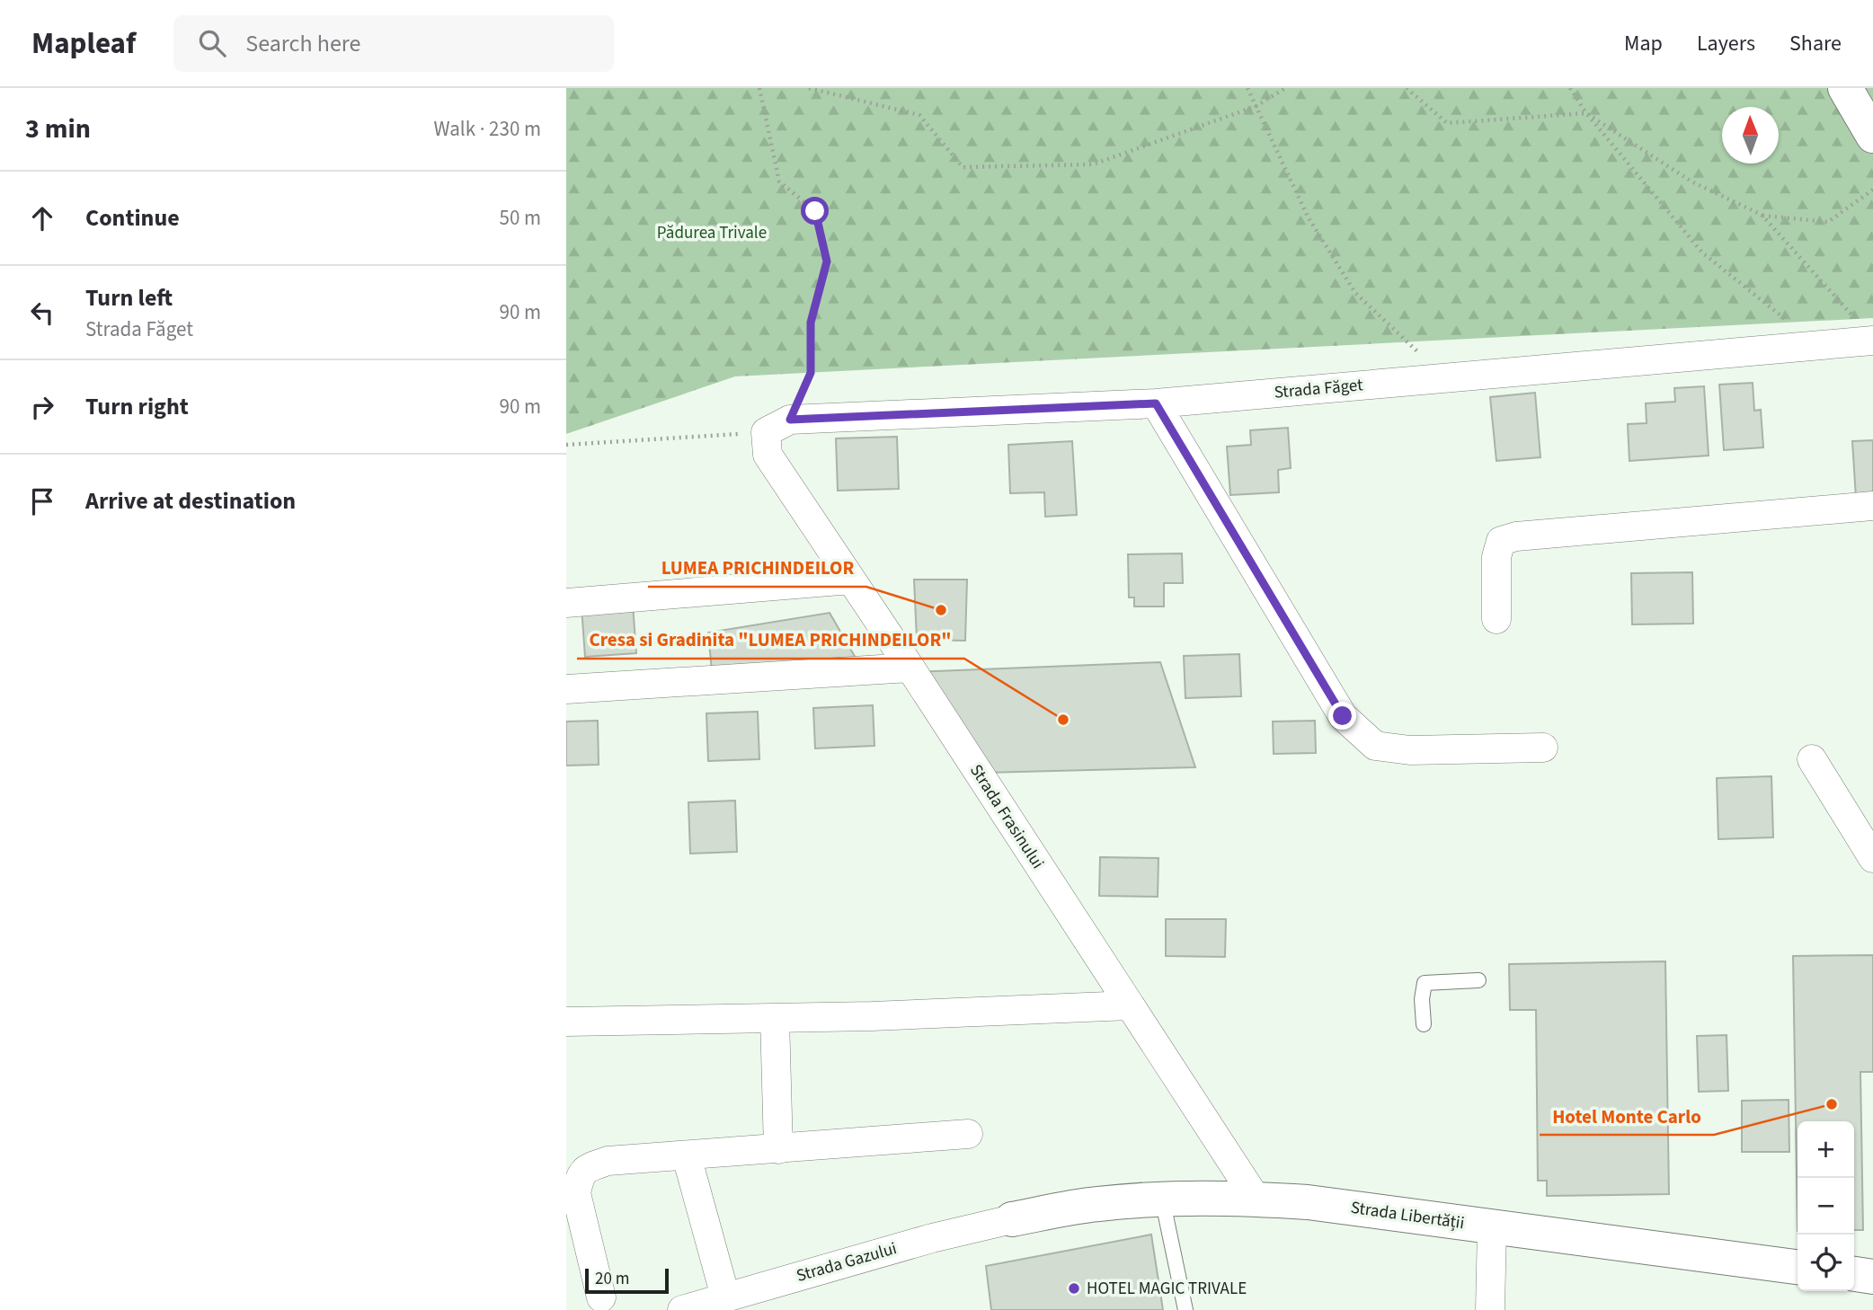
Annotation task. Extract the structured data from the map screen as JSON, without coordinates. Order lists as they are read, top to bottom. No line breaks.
{"streets":{"street":["Strada Făget","Strada Frasinului","Strada Libertății","Strada Gazului"]},"crossings":[["Strada Făget","Strada Frasinului"],["Strada Frasinului","Strada Libertății"],["Strada Libertății","Strada Gazului"]],"parks":["Pădurea Trivale"],"places":["LUMEA PRICHINDEILOR","Cresa si Gradinita \"LUMEA PRICHINDEILOR\"","Hotel Monte Carlo","HOTEL MAGIC TRIVALE"],"scale_bar":"20 m","north":"top","page":{"header":"Mapleaf","search":"Search here","nav":["Map","Layers","Share"],"heading":["3 min","Walk · 230 m"],"list":[["Continue","50 m"],["Turn left","Strada Făget","90 m"],["Turn right","90 m"],"Arrive at destination"],"map_buttons":["+","−"],"scale":"20 m"}}
